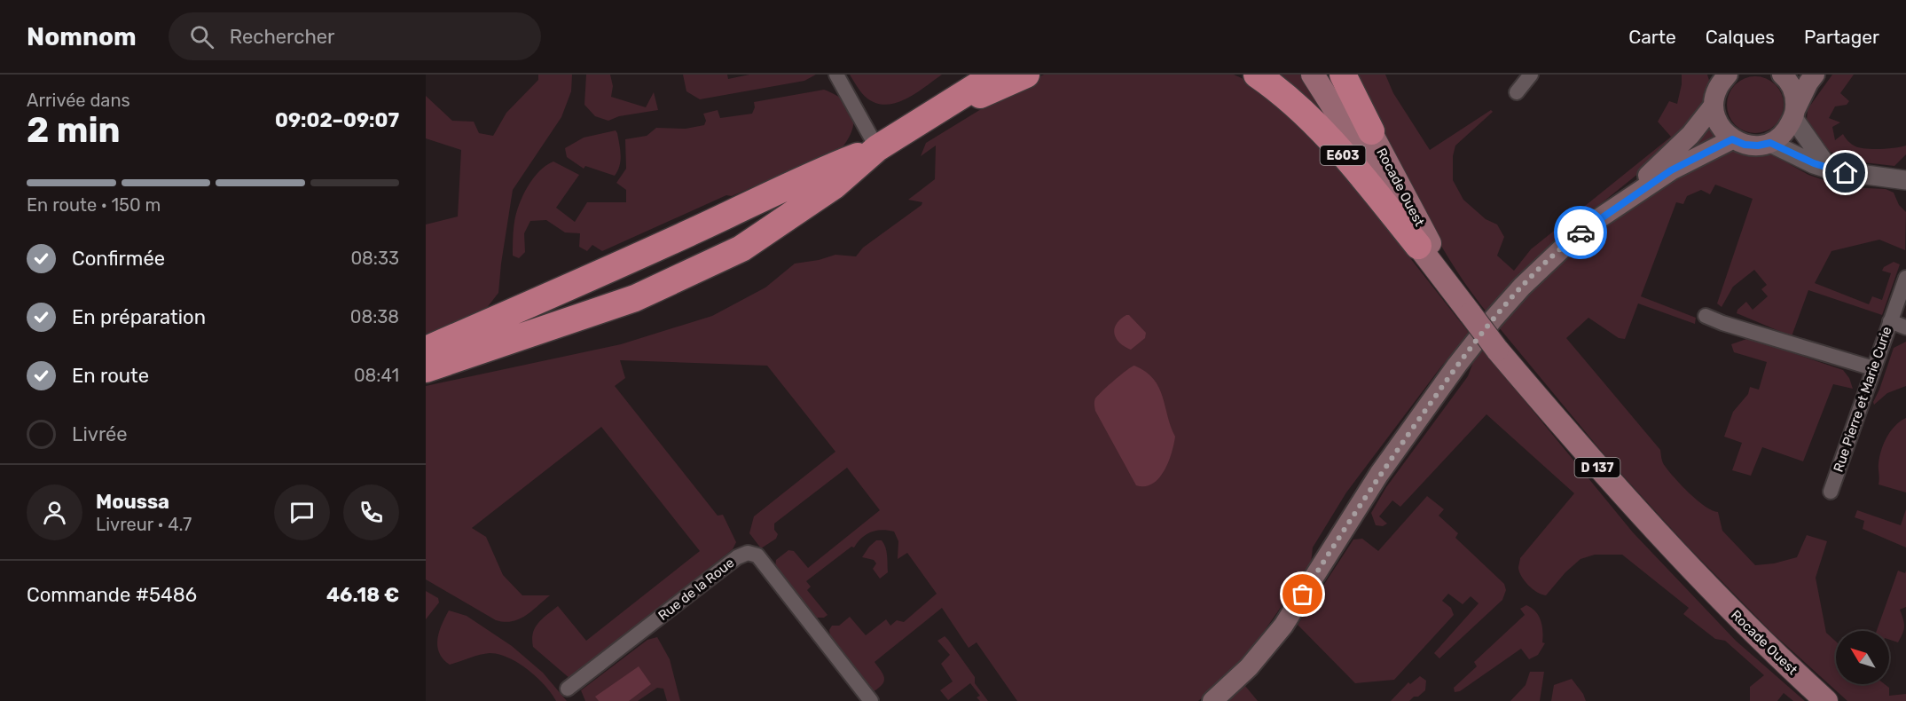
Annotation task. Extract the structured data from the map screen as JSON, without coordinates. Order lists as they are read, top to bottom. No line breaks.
{"streets":{"highway":["E603","D 137"],"main road":["Rocade Ouest"],"street":["Rue Pierre et Marie Curie","Rue de la Roue"]},"crossings":[["E603","Rocade Ouest"],["E603","D 137"],["Rocade Ouest","D 137"]],"north":"top left","page":{"header":"Nomnom","search":"Rechercher","nav":["Carte","Calques","Partager"],"heading":["2 min","Arrivée dans","09:02–09:07"],"panel":["Moussa","Livreur · 4.7","Commande #5486","46.18 €"],"bar":"En route · 150 m","list":[["Confirmée","08:33"],["En préparation","08:38"],["En route","08:41"],"Livrée"]}}
